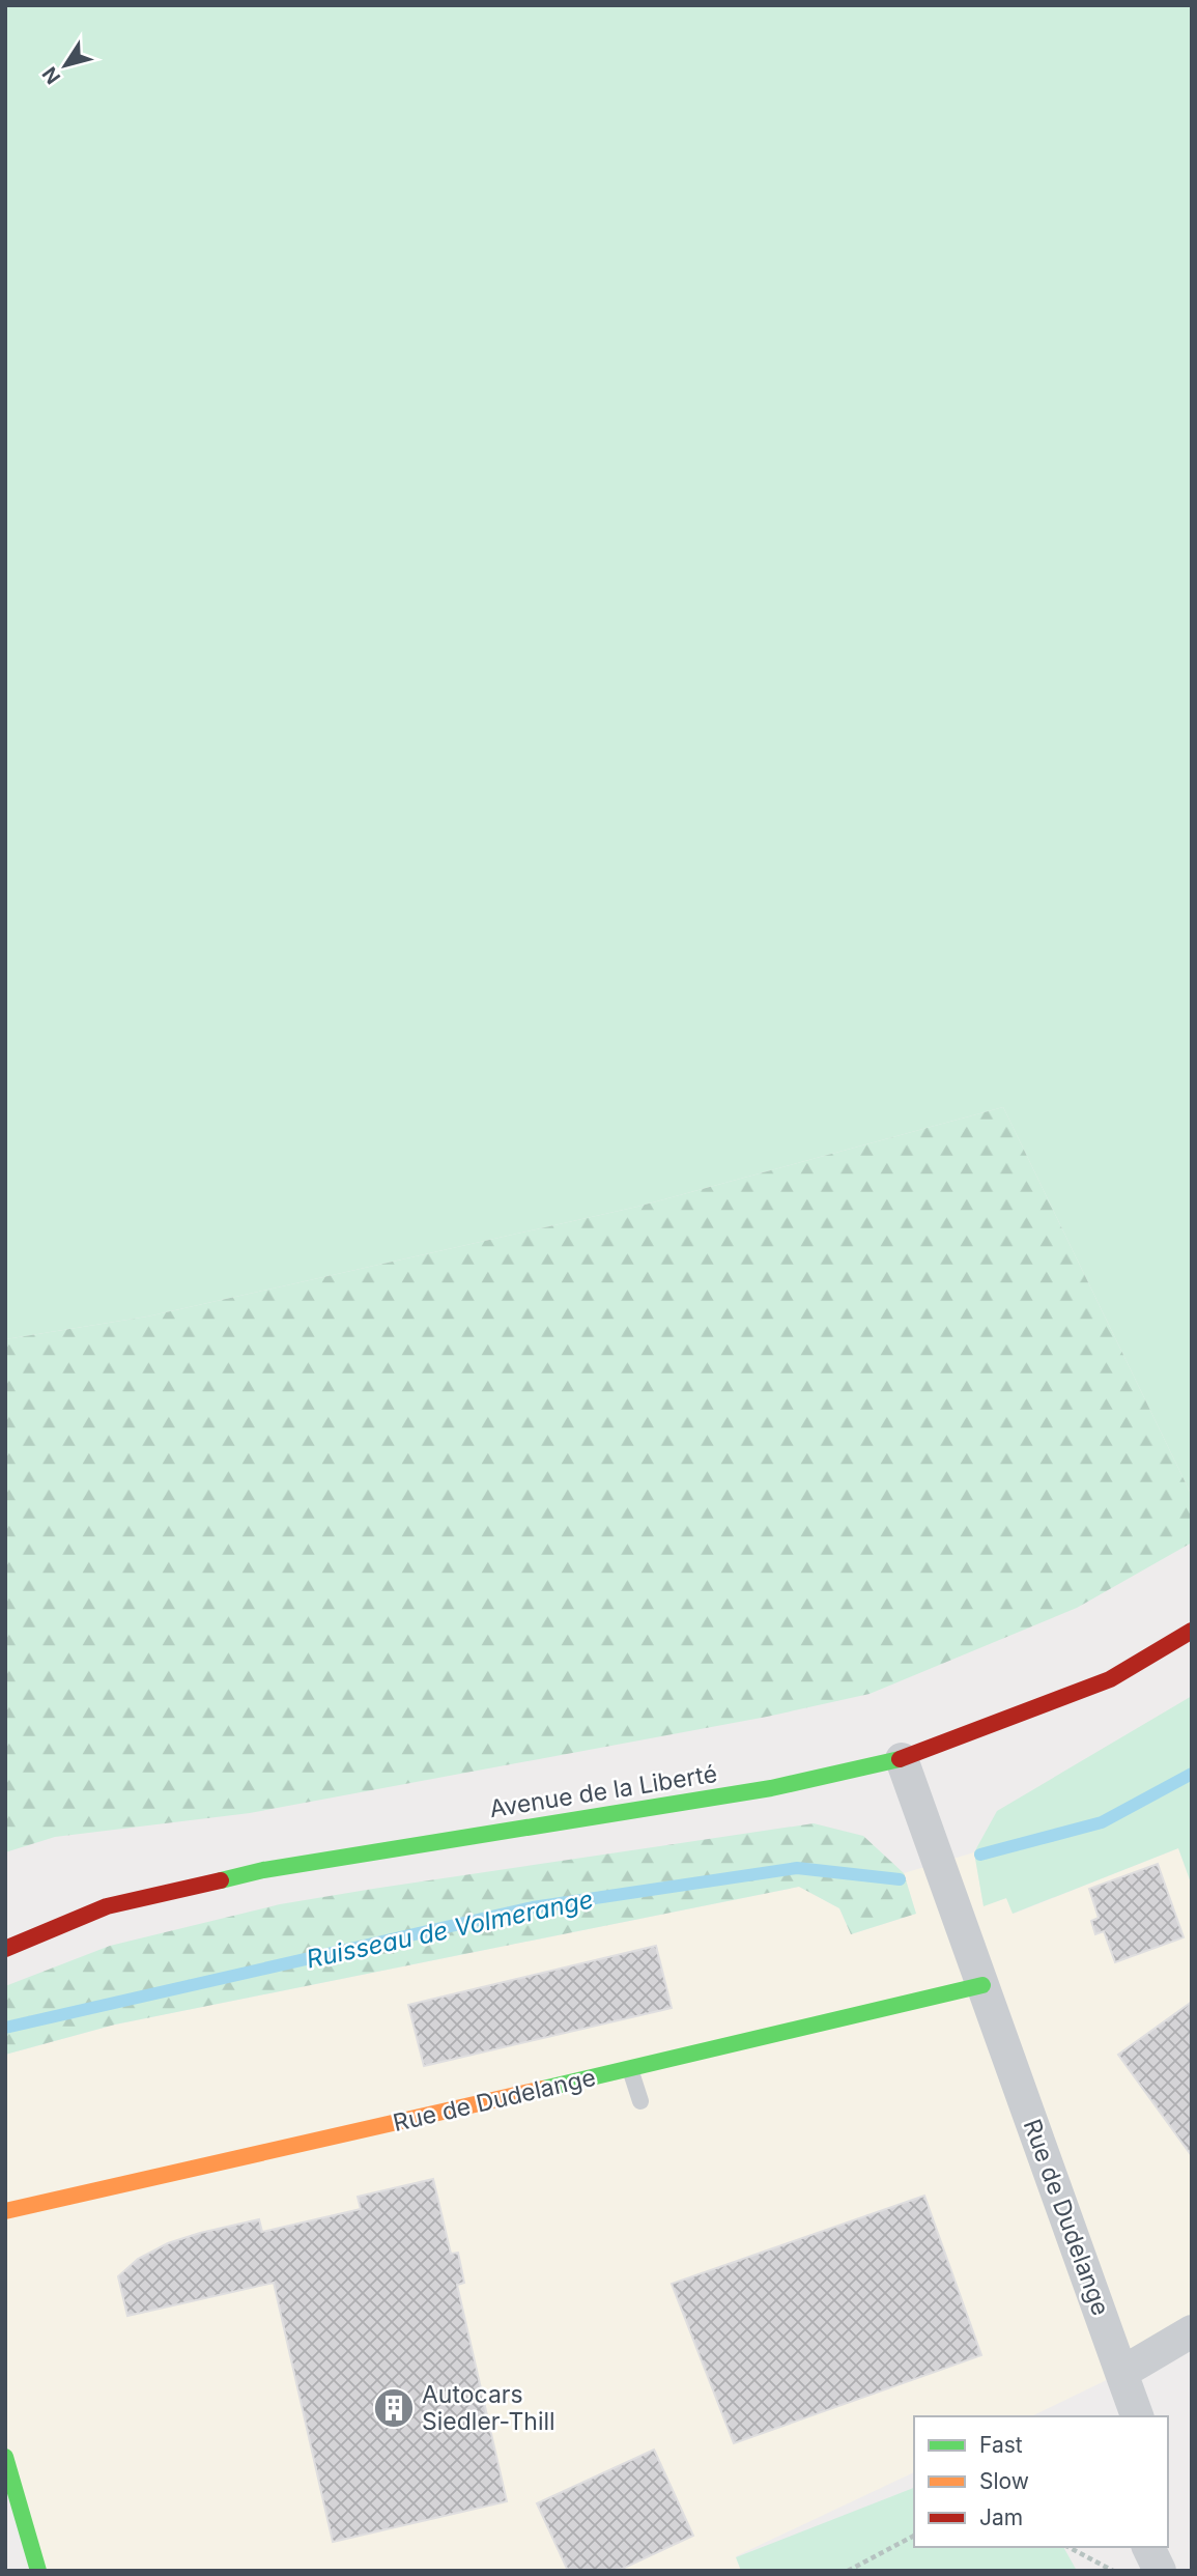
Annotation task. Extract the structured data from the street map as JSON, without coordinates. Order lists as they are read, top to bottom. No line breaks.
{"streets":{"main road":["Avenue de la Liberté","Rue de Dudelange"]},"crossings":[["Avenue de la Liberté","Rue de Dudelange"]],"water":["Ruisseau de Volmerange"],"places":{"building":["Autocars Siedler-Thill"]},"legend":["Fast","Slow","Jam"],"north":"bottom left"}
